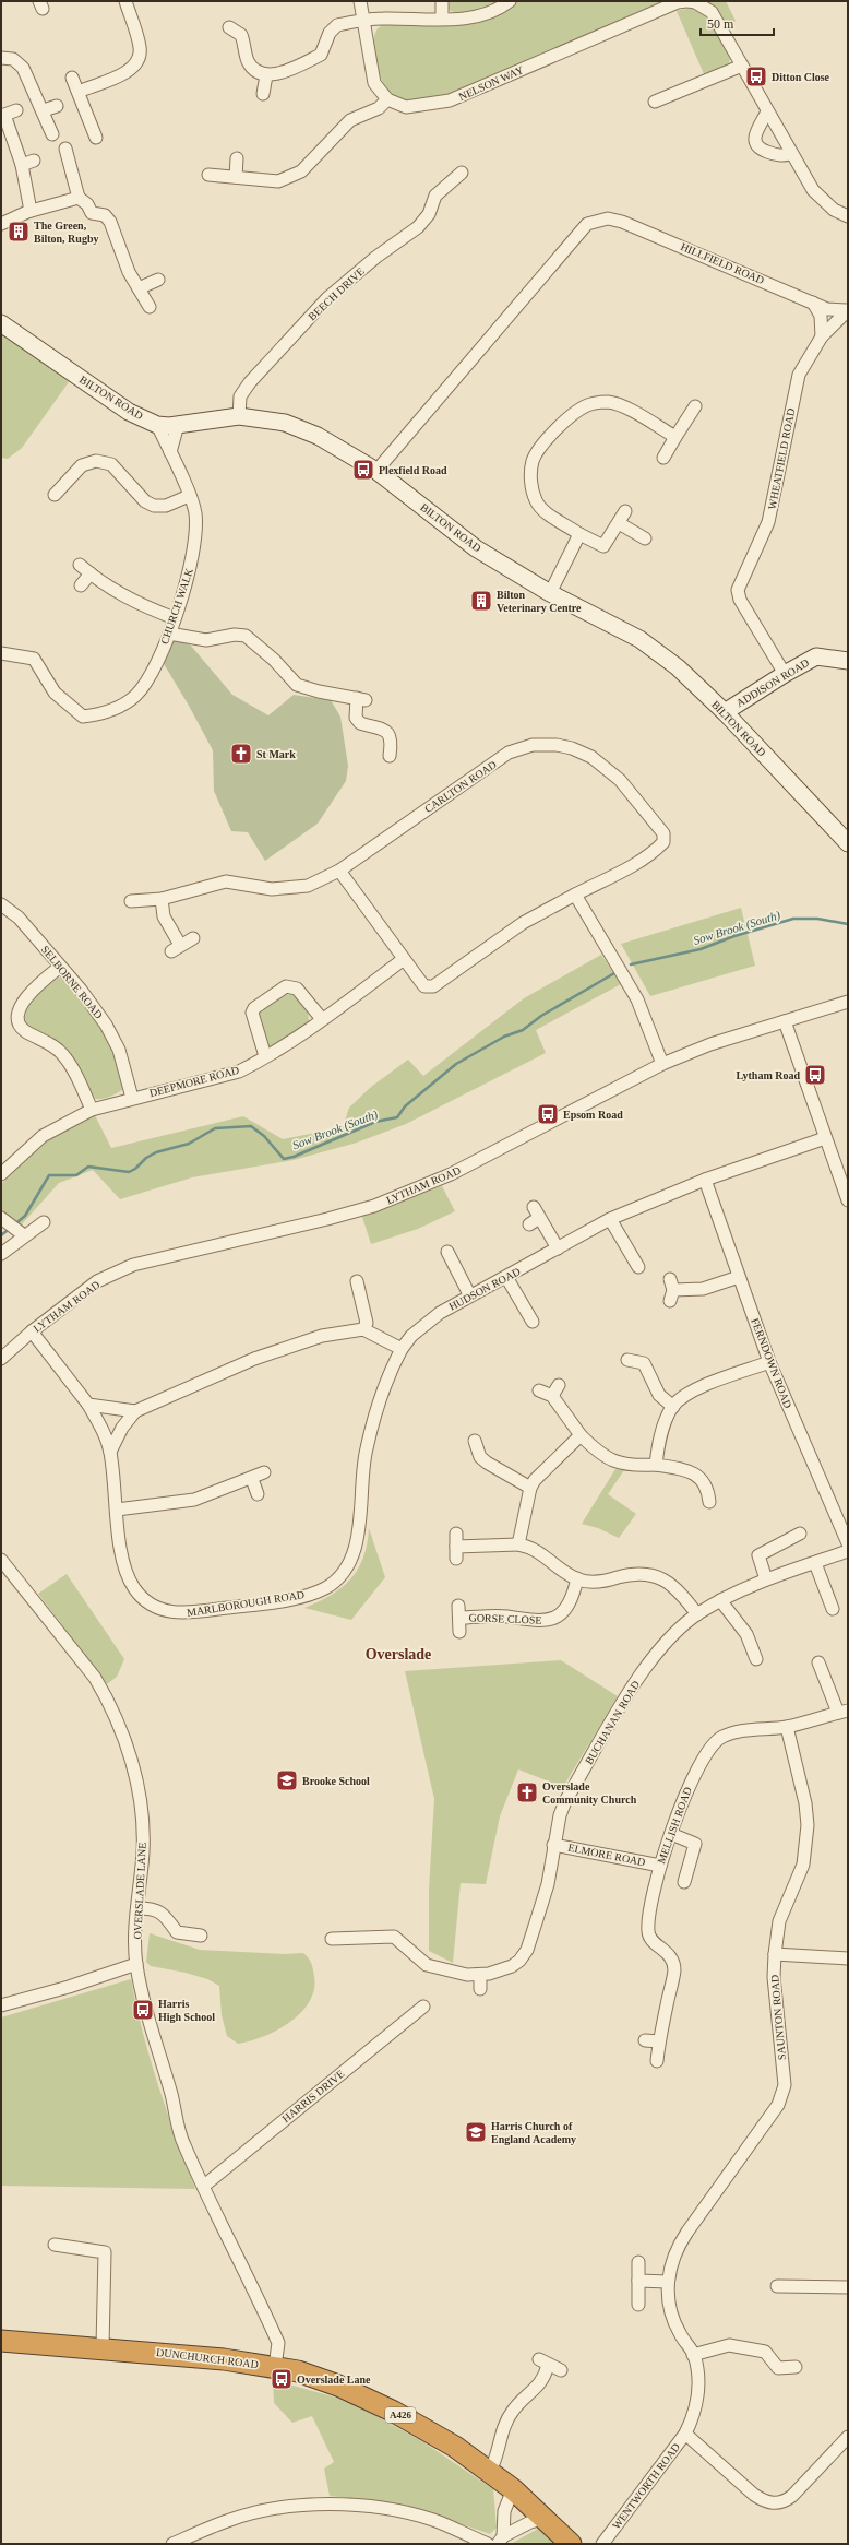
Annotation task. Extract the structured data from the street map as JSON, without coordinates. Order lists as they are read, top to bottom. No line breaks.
{"streets":{"highway":["DUNCHURCH ROAD","A426"],"main road":["BILTON ROAD","ADDISON ROAD"],"street":["NELSON WAY","HILLFIELD ROAD","BEECH DRIVE","WHEATFIELD ROAD","CHURCH WALK","CARLTON ROAD","SELBORNE ROAD","DEEPMORE ROAD","LYTHAM ROAD","HUDSON ROAD","FERNDOWN ROAD","MARLBOROUGH ROAD","GORSE CLOSE","BUCHANAN ROAD","MELLISH ROAD","ELMORE ROAD","OVERSLADE LANE","SAUNTON ROAD","HARRIS DRIVE","WENTWORTH ROAD"]},"crossings":[["HILLFIELD ROAD","BILTON ROAD"],["HILLFIELD ROAD","WHEATFIELD ROAD"],["BEECH DRIVE","BILTON ROAD"],["BILTON ROAD","CHURCH WALK"],["BILTON ROAD","ADDISON ROAD"],["WHEATFIELD ROAD","ADDISON ROAD"],["SELBORNE ROAD","DEEPMORE ROAD"],["HUDSON ROAD","FERNDOWN ROAD"],["HUDSON ROAD","MARLBOROUGH ROAD"],["BUCHANAN ROAD","ELMORE ROAD"],["MELLISH ROAD","ELMORE ROAD"],["MELLISH ROAD","SAUNTON ROAD"],["OVERSLADE LANE","HARRIS DRIVE"],["OVERSLADE LANE","DUNCHURCH ROAD"],["SAUNTON ROAD","WENTWORTH ROAD"]],"districts":["Overslade"],"water":["Sow Brook (South)"],"places":{"bus stop":["Ditton Close","Plexfield Road","Lytham Road","Epsom Road","Harris High School","Overslade Lane"],"building":["The Green, Bilton, Rugby","Bilton Veterinary Centre"],"church":["St Mark","Overslade Community Church"],"school or university":["Brooke School","Harris Church of England Academy"]},"scale_bar":"50 m"}
